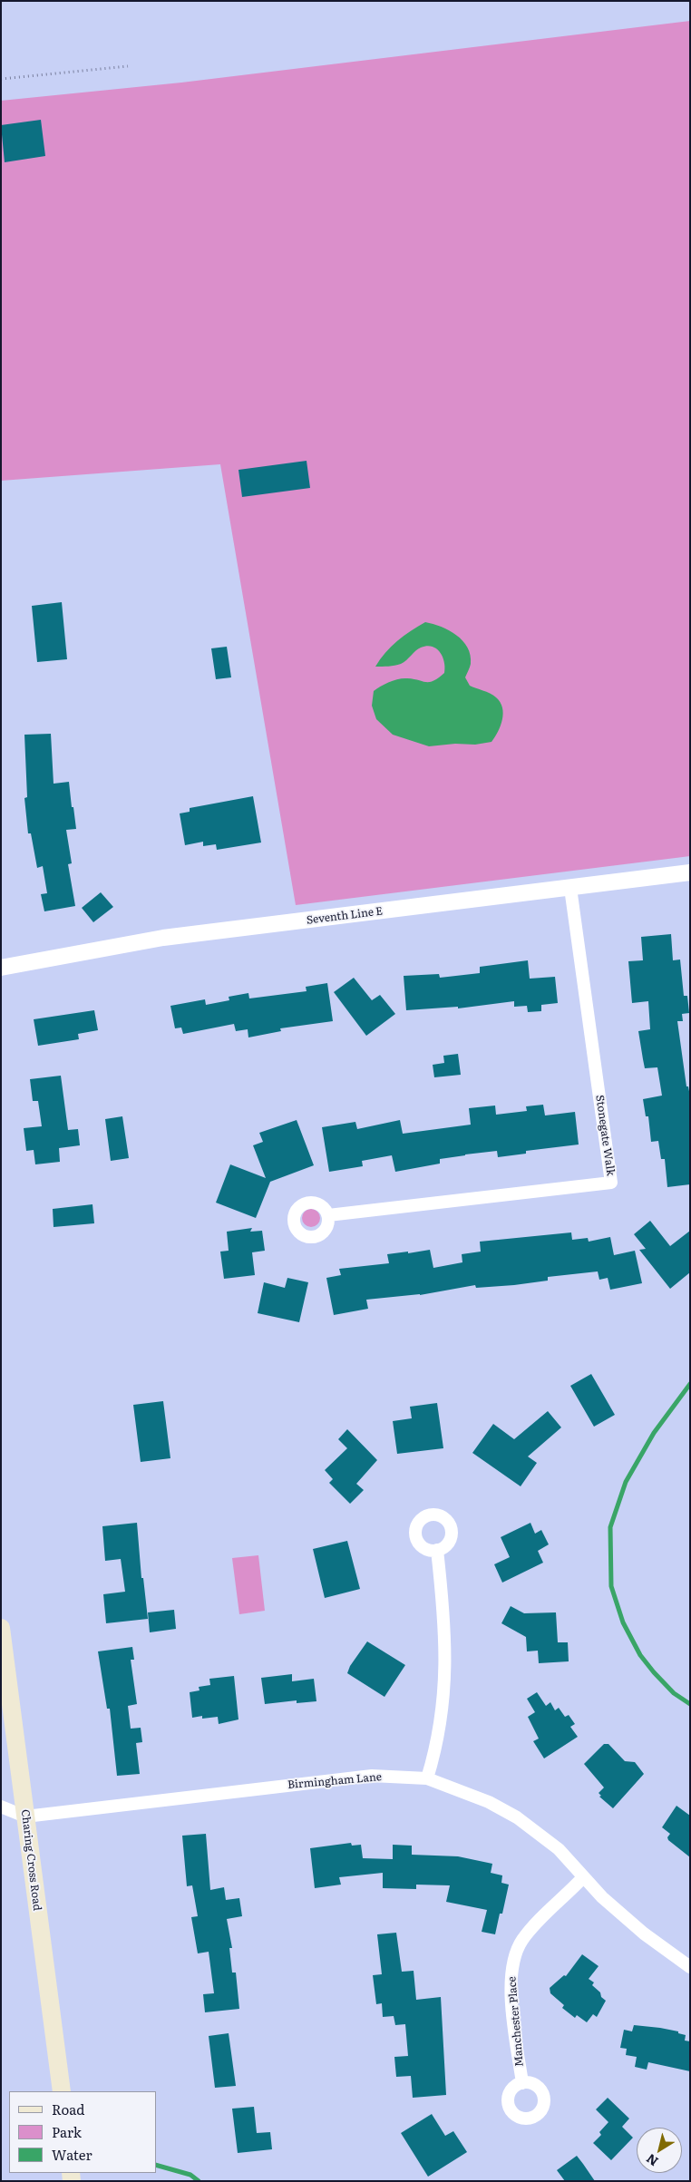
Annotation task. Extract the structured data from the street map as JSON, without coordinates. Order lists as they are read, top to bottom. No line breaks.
{"streets":{"main road":["Charing Cross Road"],"street":["Seventh Line E","Stonegate Walk","Birmingham Lane","Manchester Place"]},"crossings":[["Seventh Line E","Stonegate Walk"],["Birmingham Lane","Charing Cross Road"],["Birmingham Lane","Manchester Place"]],"legend":["Road","Park","Water"],"north":"bottom left"}
